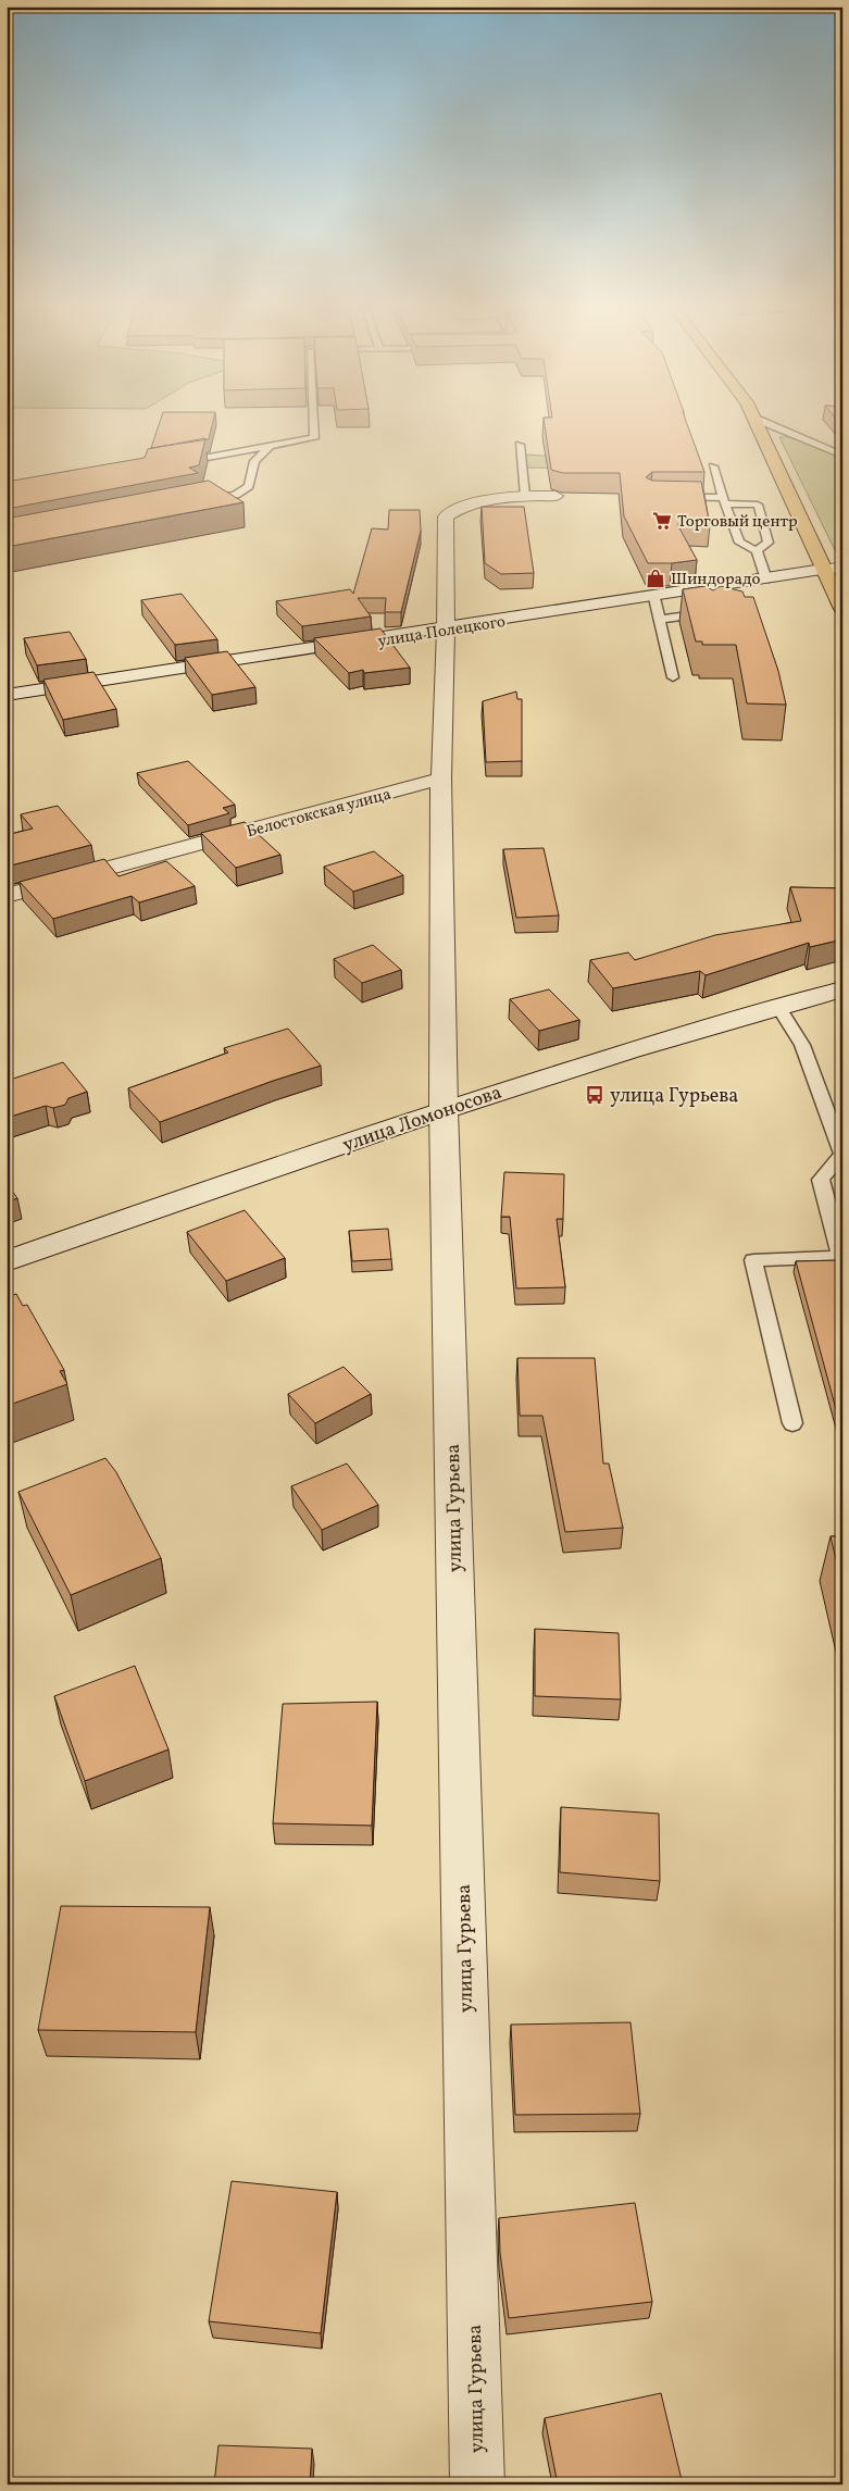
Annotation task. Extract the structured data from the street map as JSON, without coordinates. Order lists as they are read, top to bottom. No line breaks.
{"streets":{"street":["улица Полецкого","Белостокская улица","улица Ломоносова","улица Гурьева"]},"crossings":[["улица Полецкого","улица Гурьева"],["Белостокская улица","улица Гурьева"],["улица Ломоносова","улица Гурьева"]],"places":{"supermarket":["Торговый центр"],"shop":["Шиндорадо"],"bus stop":["улица Гурьева"]}}
